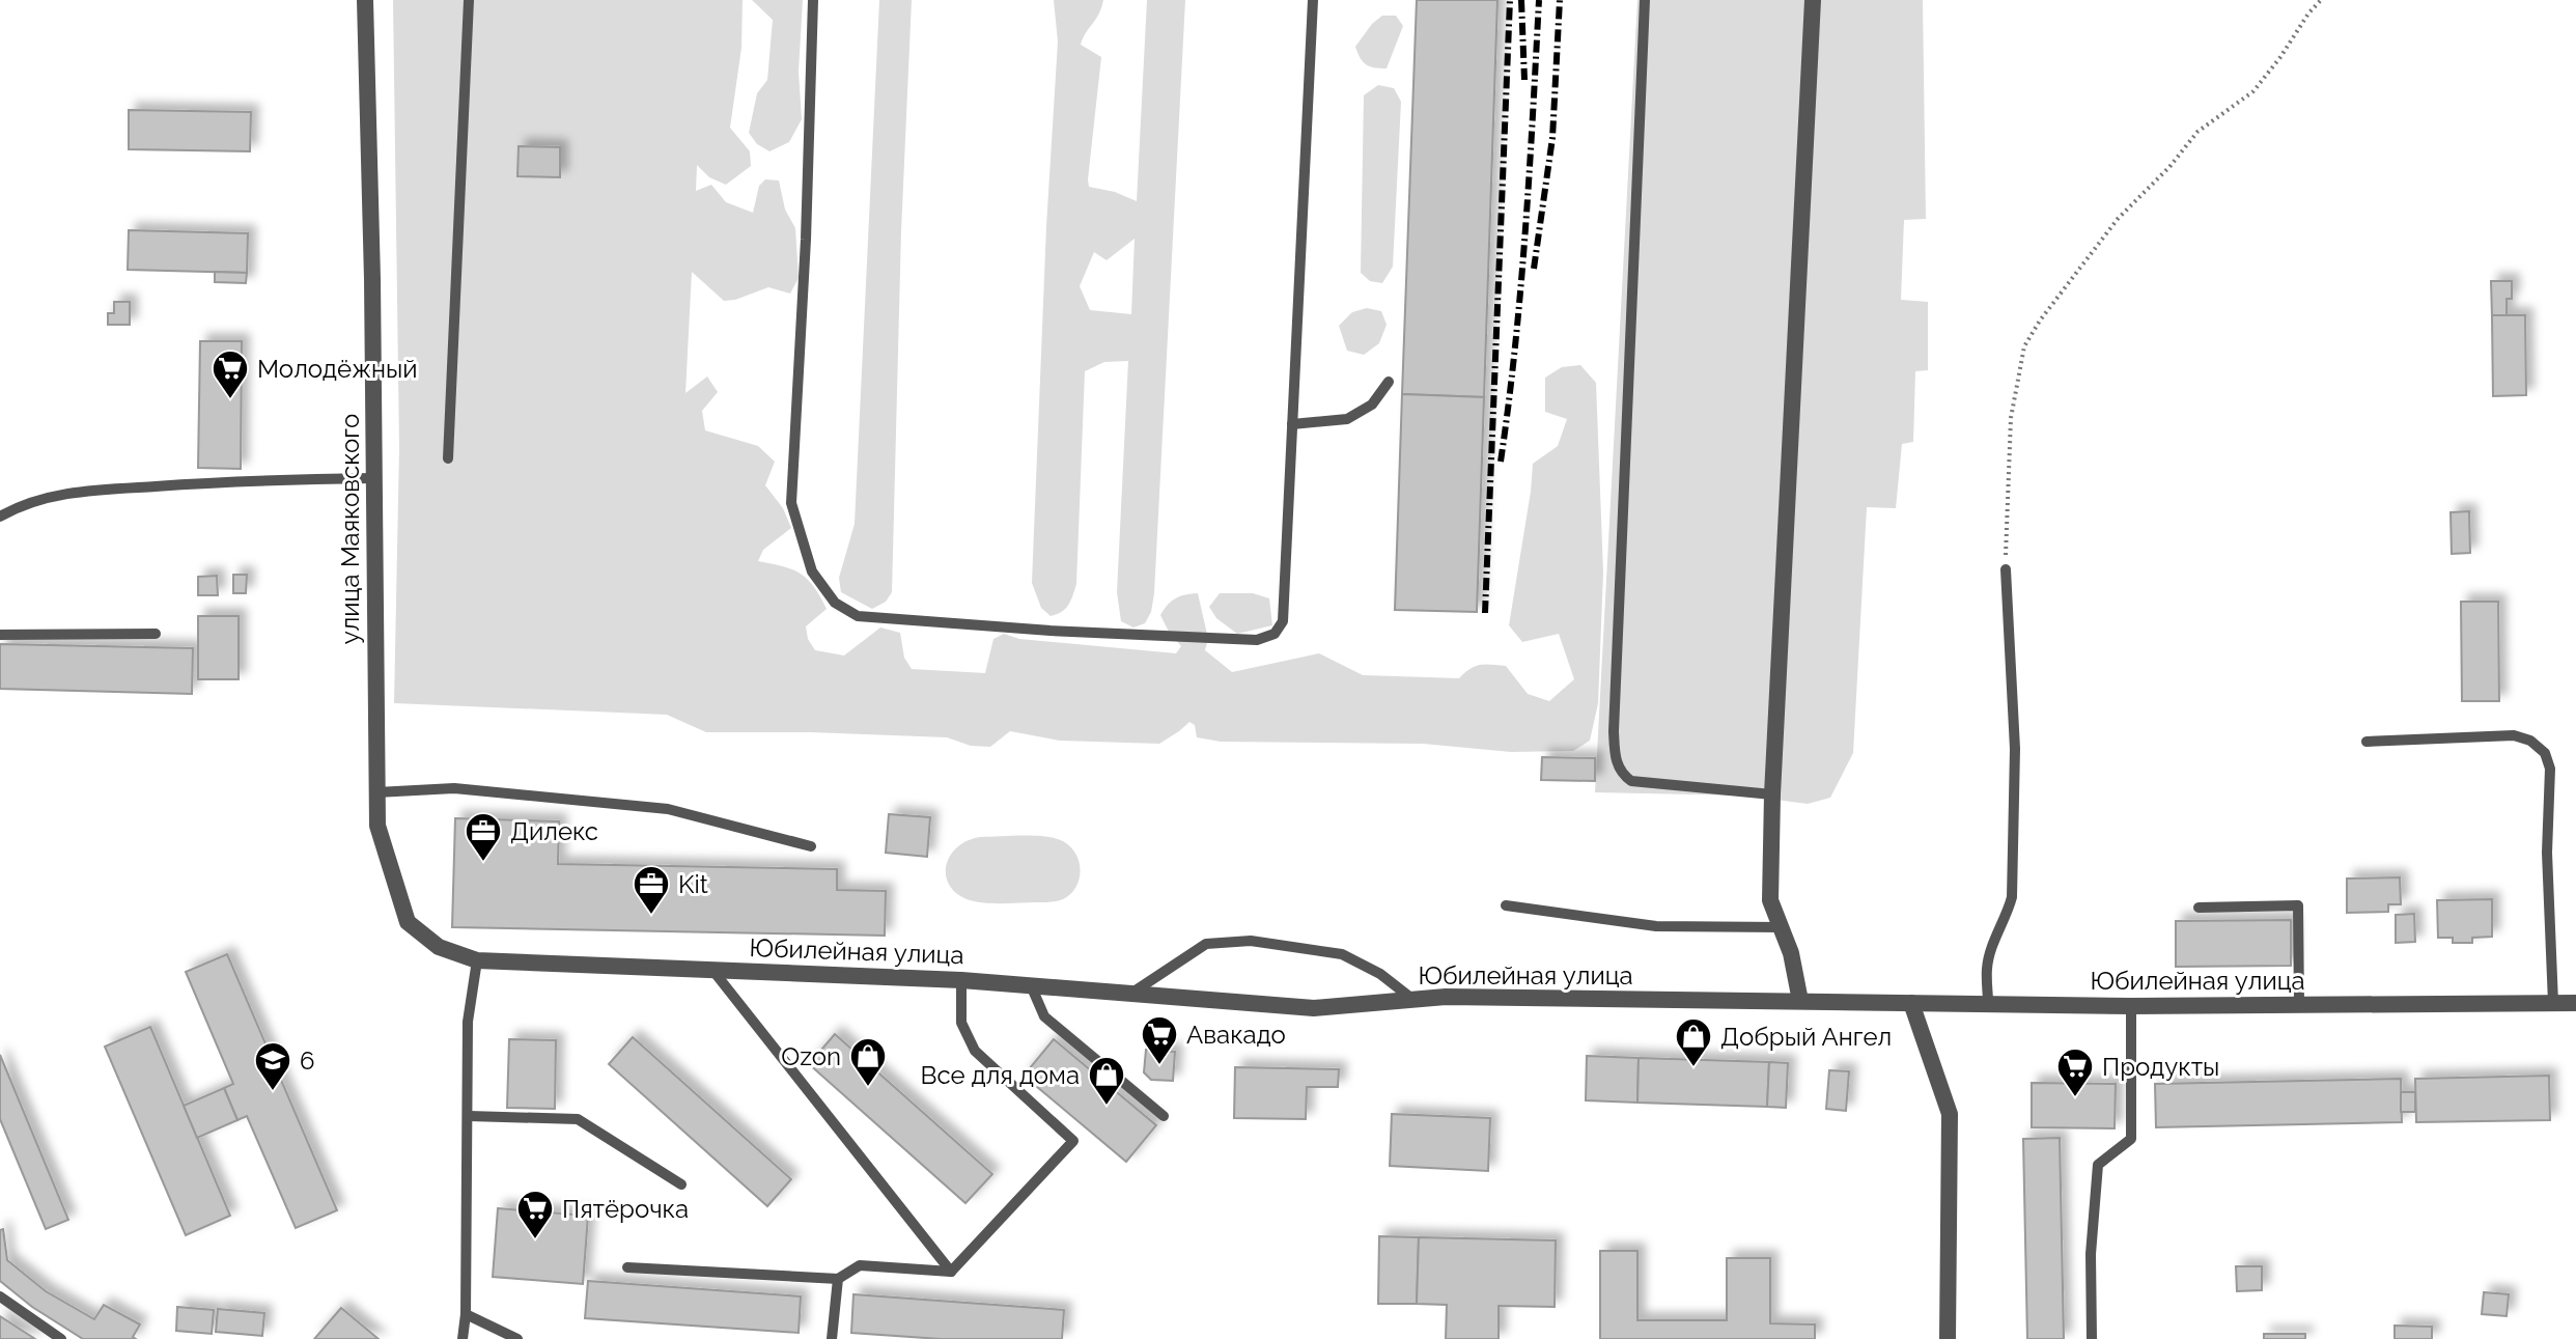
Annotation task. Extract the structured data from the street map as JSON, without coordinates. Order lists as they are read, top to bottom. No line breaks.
{"streets":{"street":["улица Маяковского","Юбилейная улица"]},"crossings":[["улица Маяковского","Юбилейная улица"]],"places":{"supermarket":["Молодёжный","Авакадо","Продукты","Пятёрочка"],"office":["Дилекс","Kit"],"shop":["Добрый Ангел","Ozon","Все для дома"],"school or university":["6"]}}
